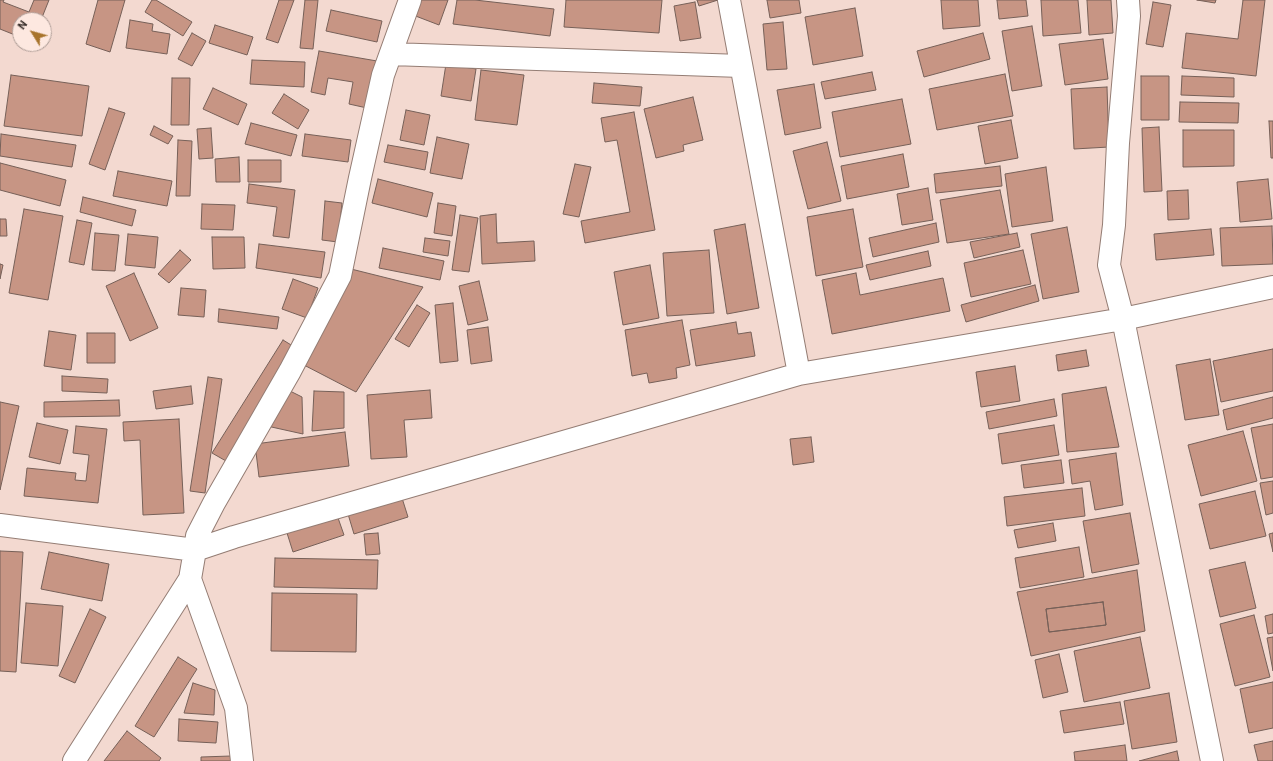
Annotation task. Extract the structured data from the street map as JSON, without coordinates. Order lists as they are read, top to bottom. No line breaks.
{"north":"top left"}
